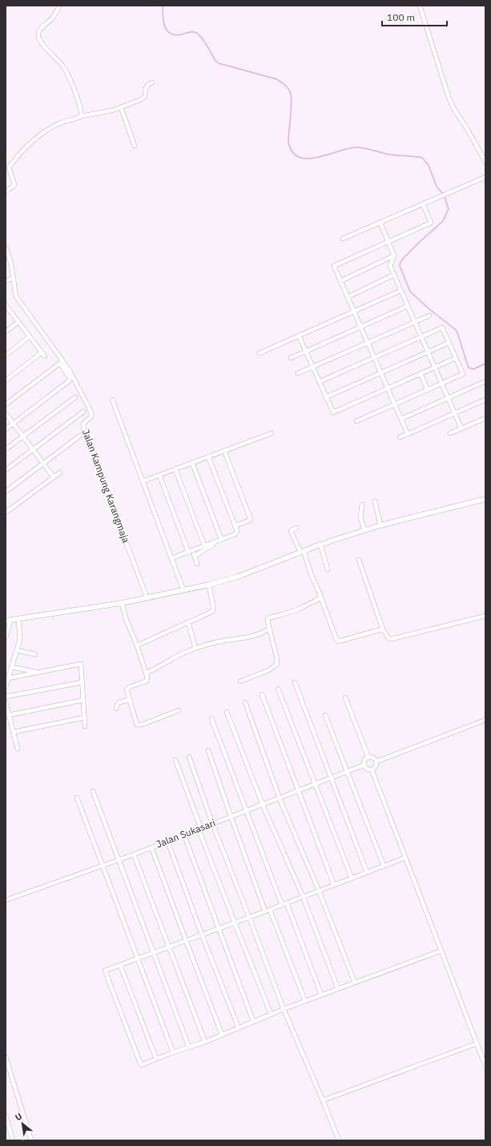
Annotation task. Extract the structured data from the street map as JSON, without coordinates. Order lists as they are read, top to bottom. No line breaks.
{"streets":{"street":["Jalan Kampung Karangmaja","Jalan Sukasari"]},"scale_bar":"100 m","north":"top left"}
